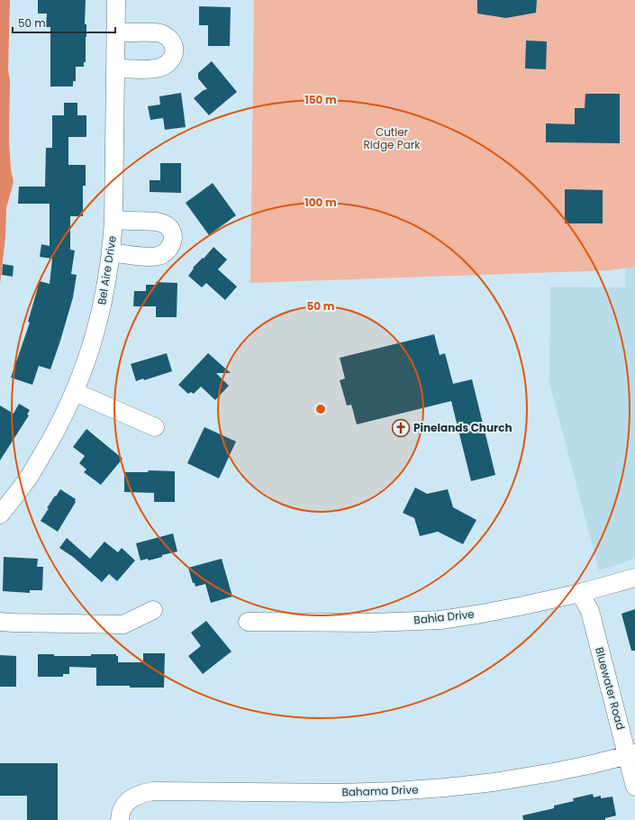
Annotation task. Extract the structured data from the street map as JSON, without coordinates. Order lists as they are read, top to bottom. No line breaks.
{"streets":{"street":["Bel Aire Drive","Bahia Drive","Bluewater Road","Bahama Drive"]},"crossings":[["Bahia Drive","Bluewater Road"],["Bluewater Road","Bahama Drive"]],"parks":["Cutler Ridge Park"],"places":{"church":["Pinelands Church"]},"scale_bar":"50 m","rings":["150 m","100 m","50 m"]}
